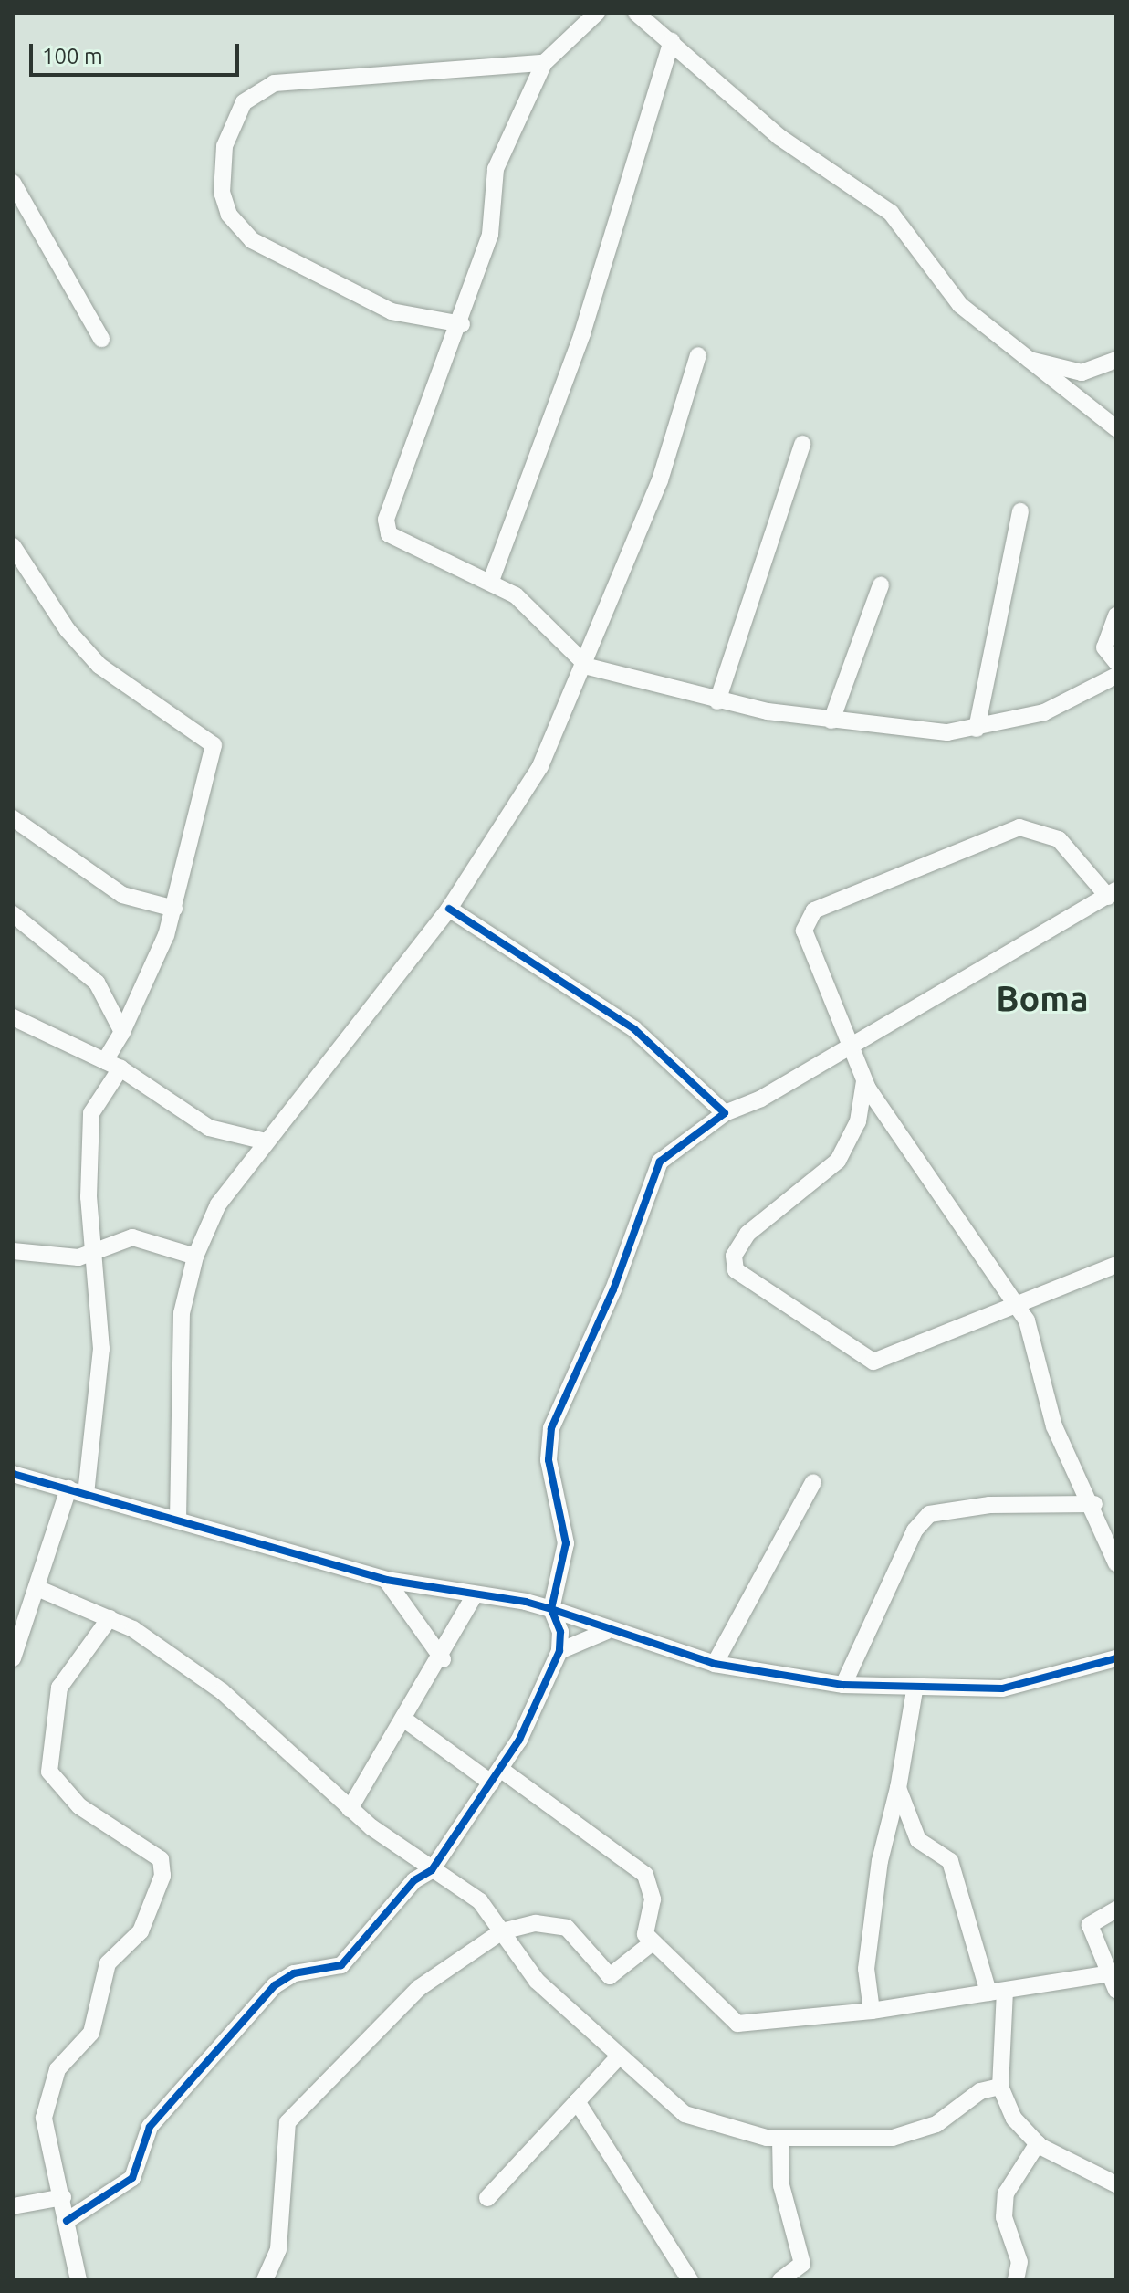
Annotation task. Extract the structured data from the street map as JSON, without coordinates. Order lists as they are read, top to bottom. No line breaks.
{"districts":["Boma"],"scale_bar":"100 m"}
